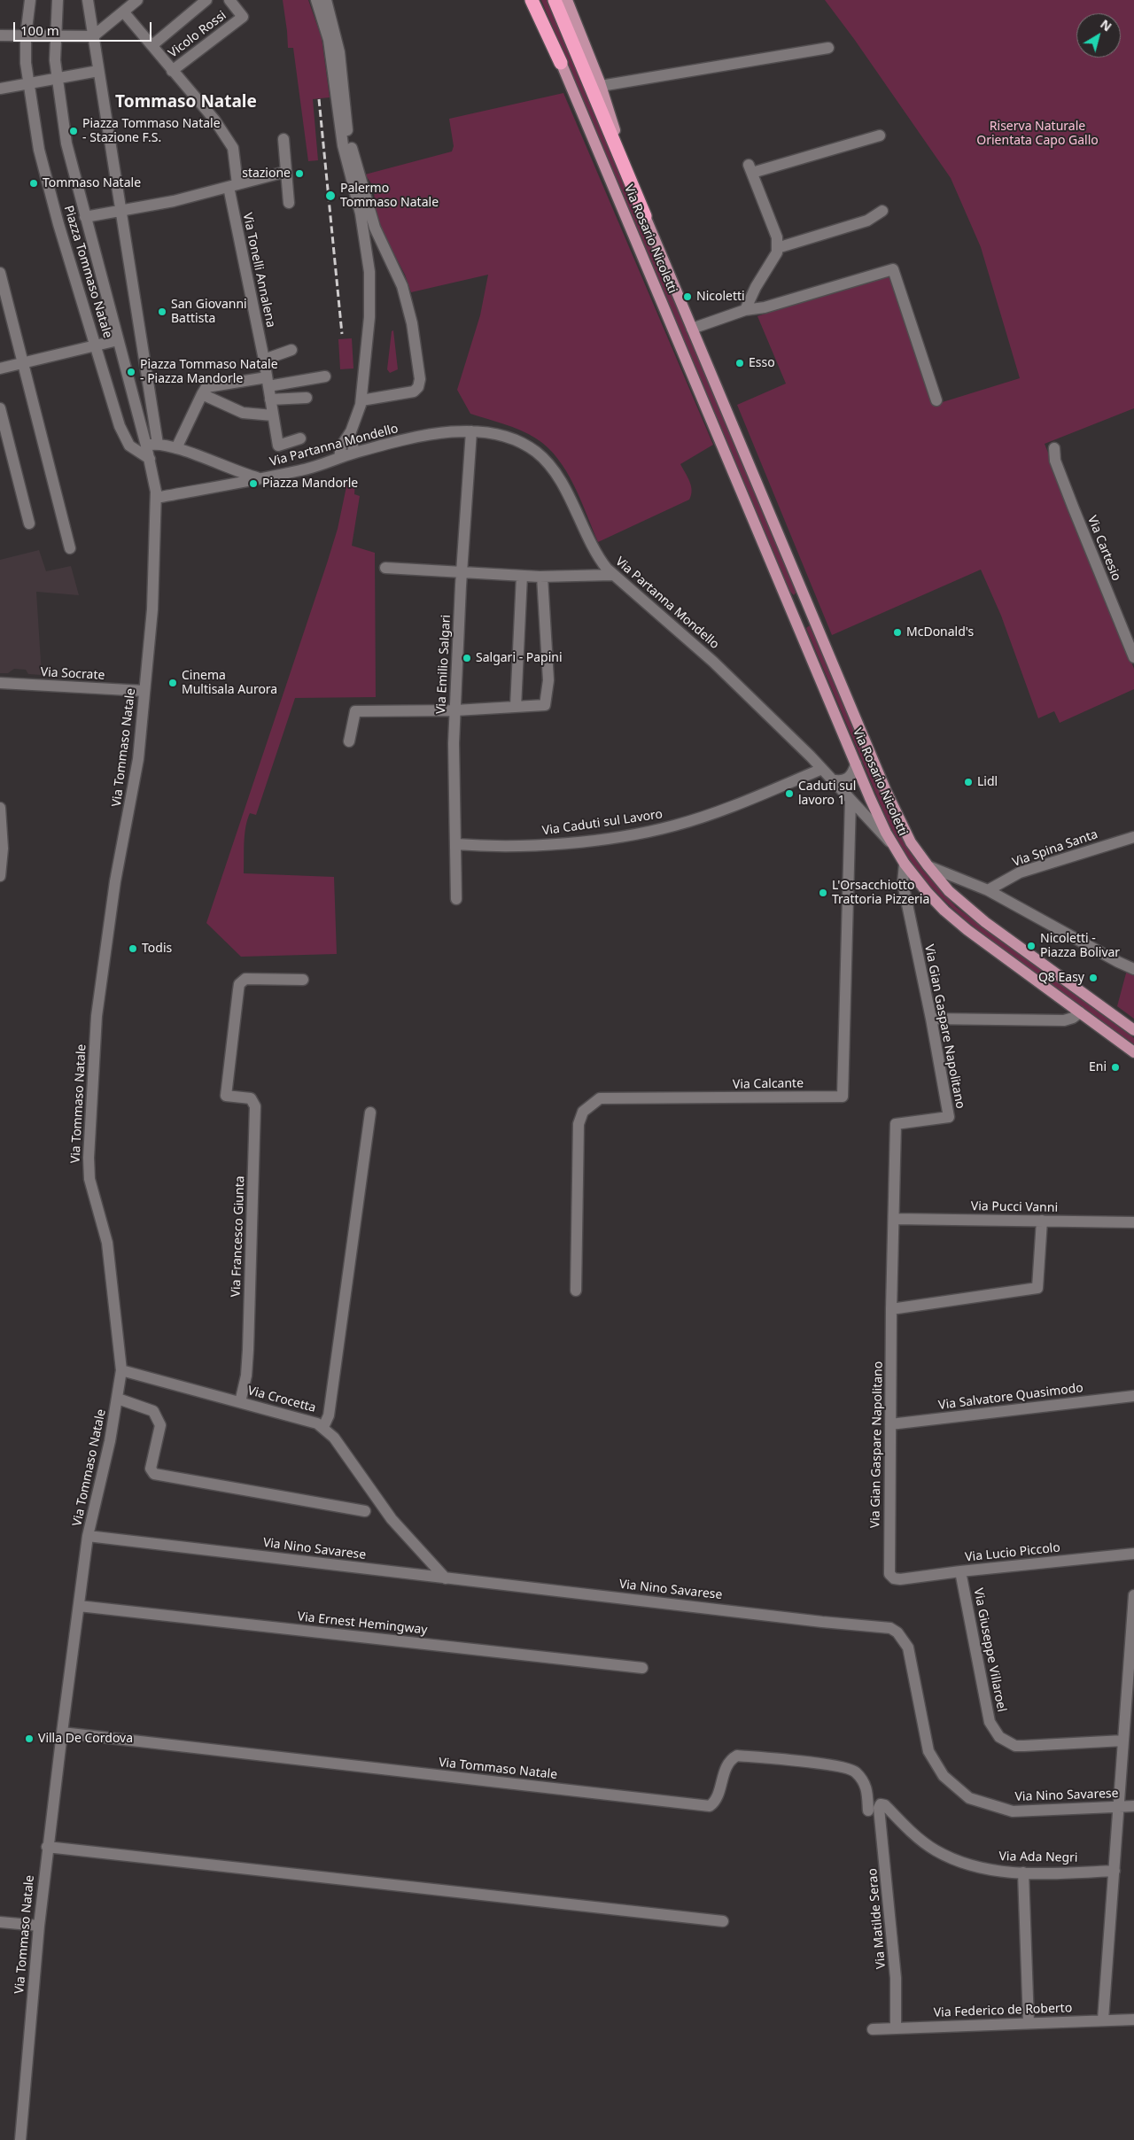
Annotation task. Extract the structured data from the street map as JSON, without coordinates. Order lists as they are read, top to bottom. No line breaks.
{"streets":{"main road":["Via Rosario Nicoletti"],"street":["Vicolo Rossi","Via Tonelli Annalena","Piazza Tommaso Natale","Via Partanna Mondello","Via Cartesio","Via Emilio Salgari","Via Socrate","Via Tommaso Natale","Via Caduti sul Lavoro","Via Spina Santa","Via Gian Gaspare Napolitano","Via Calcante","Via Pucci Vanni","Via Francesco Giunta","Via Salvatore Quasimodo","Via Crocetta","Via Nino Savarese","Via Lucio Piccolo","Via Ernest Hemingway","Via Giuseppe Villaroel","Via Ada Negri","Via Matilde Serao","Via Federico de Roberto"]},"crossings":[["Vicolo Rossi","Via Tonelli Annalena"],["Via Rosario Nicoletti","Via Partanna Mondello"],["Via Rosario Nicoletti","Via Gian Gaspare Napolitano"],["Piazza Tommaso Natale","Via Tommaso Natale"],["Via Partanna Mondello","Via Emilio Salgari"],["Via Partanna Mondello","Via Caduti sul Lavoro"],["Via Partanna Mondello","Via Calcante"],["Via Emilio Salgari","Via Caduti sul Lavoro"],["Via Socrate","Via Tommaso Natale"],["Via Tommaso Natale","Via Crocetta"],["Via Tommaso Natale","Via Nino Savarese"],["Via Tommaso Natale","Via Ernest Hemingway"],["Via Tommaso Natale","Via Ada Negri"],["Via Tommaso Natale","Via Matilde Serao"],["Via Gian Gaspare Napolitano","Via Pucci Vanni"],["Via Gian Gaspare Napolitano","Via Salvatore Quasimodo"],["Via Gian Gaspare Napolitano","Via Lucio Piccolo"],["Via Francesco Giunta","Via Crocetta"],["Via Crocetta","Via Nino Savarese"],["Via Lucio Piccolo","Via Giuseppe Villaroel"],["Via Ada Negri","Via Matilde Serao"],["Via Matilde Serao","Via Federico de Roberto"]],"districts":["Tommaso Natale"],"parks":["Riserva Naturale Orientata Capo Gallo"],"places":["Piazza Tommaso Natale - Stazione F.S.","stazione","Tommaso Natale","Palermo Tommaso Natale","Nicoletti","San Giovanni Battista","Esso","Piazza Tommaso Natale - Piazza Mandorle","Piazza Mandorle","McDonald's","Salgari - Papini","Cinema Multisala Aurora","Lidl","Caduti sul lavoro 1","L'Orsacchiotto Trattoria Pizzeria","Nicoletti - Piazza Bolivar","Todis","Q8 Easy","Eni","Villa De Cordova"],"scale_bar":"100 m","north":"top right"}
